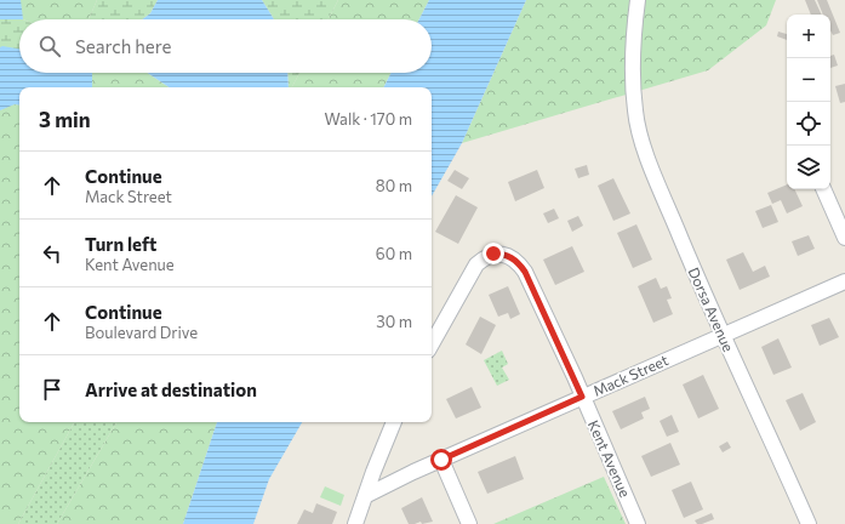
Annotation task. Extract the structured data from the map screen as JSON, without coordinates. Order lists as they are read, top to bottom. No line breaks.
{"streets":{"street":["Dorsa Avenue","Mack Street","Kent Avenue"]},"crossings":[["Dorsa Avenue","Mack Street"],["Mack Street","Kent Avenue"]],"page":{"map_buttons":["+","−"],"search":"Search here","heading":["3 min","Walk · 170 m"],"list":[["Continue","Mack Street","80 m"],["Turn left","Kent Avenue","60 m"],["Continue","Boulevard Drive","30 m"],"Arrive at destination"]}}
